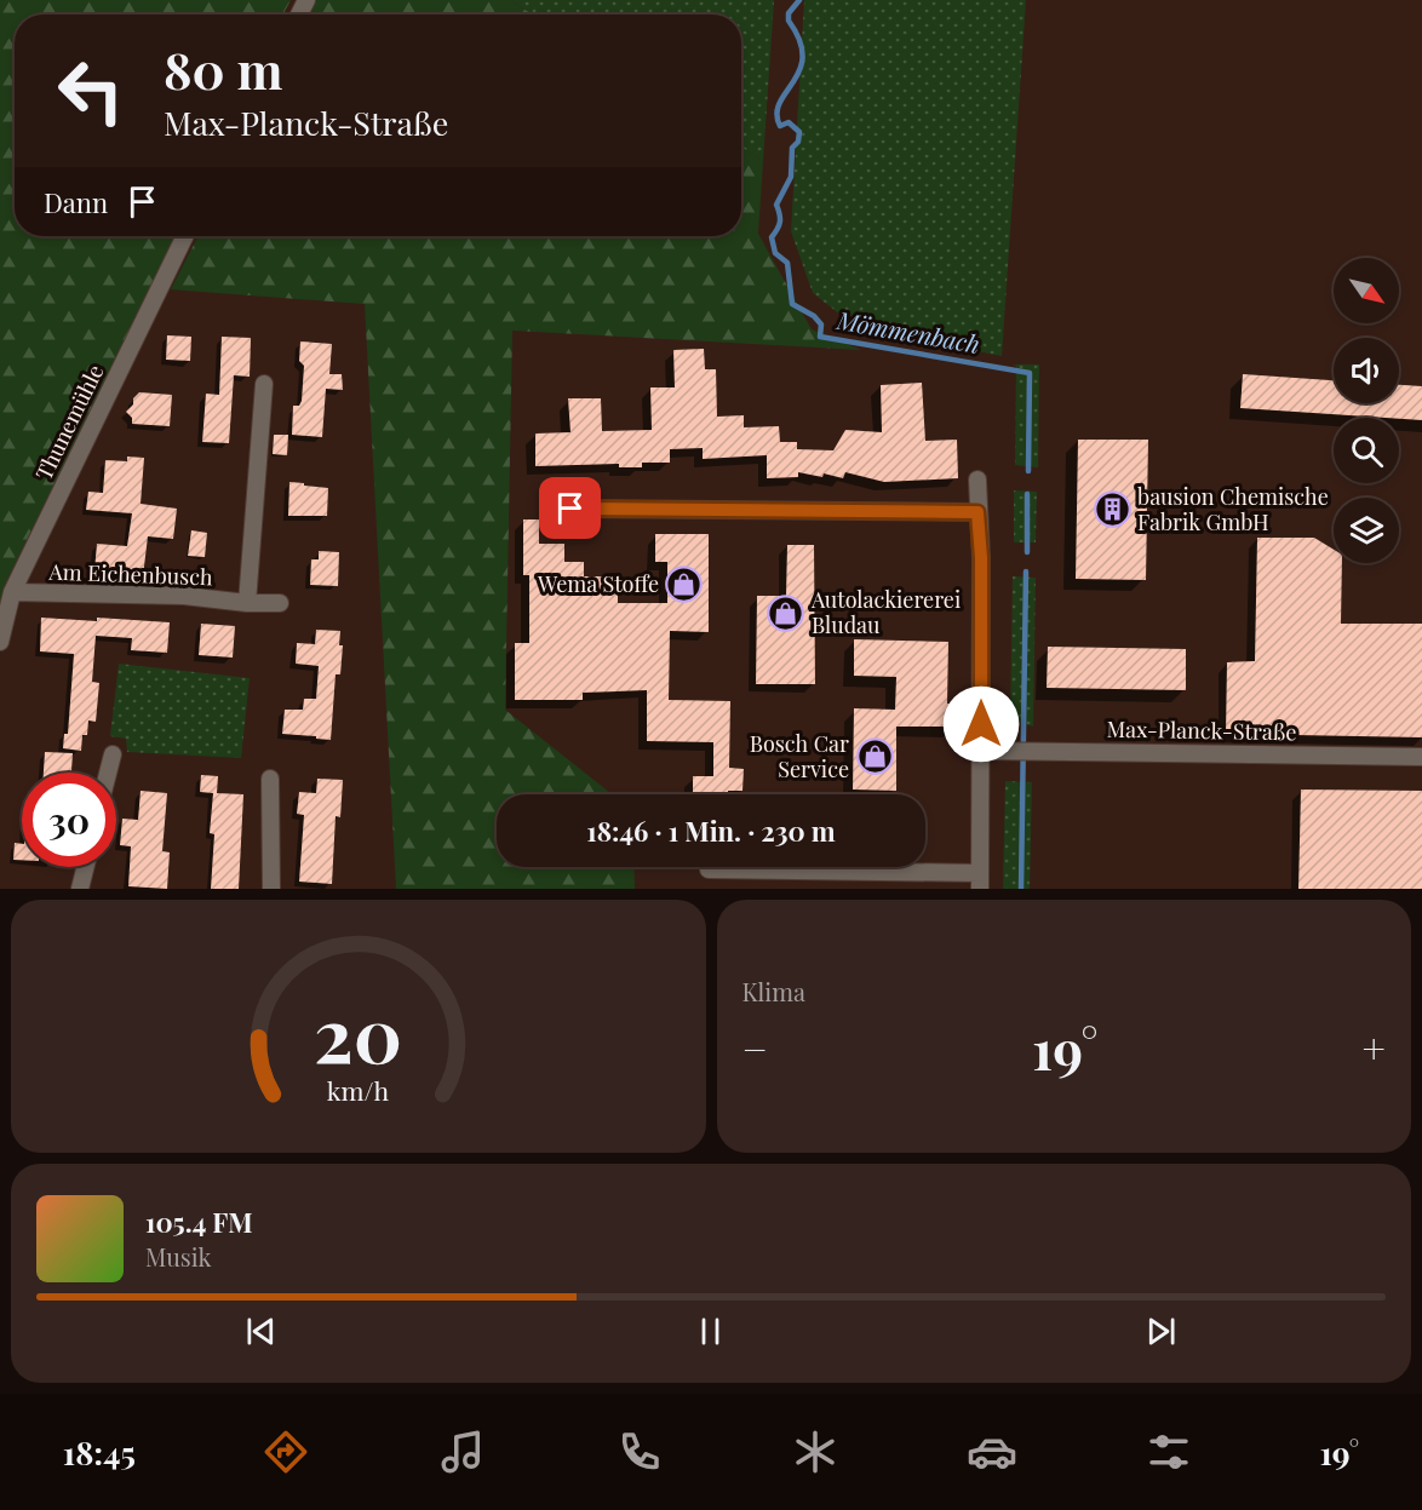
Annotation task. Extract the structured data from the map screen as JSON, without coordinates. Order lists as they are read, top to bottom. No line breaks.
{"streets":{"street":["Thunemühle","Am Eichenbusch","Max-Planck-Straße"]},"crossings":[["Thunemühle","Am Eichenbusch"]],"water":["Mömmenbach"],"places":{"building":["bausion Chemische Fabrik GmbH"],"shop":["Wema Stoffe","Autolackiererei Bludau","Bosch Car Service"]},"north":"bottom right","page":{"turn":["80 m","Max-Planck-Straße"],"then":"Dann","limit":"30","trip":"18:46 · 1 Min. · 230 m","tile":"Klima","heat":["−","19°","+"],"song":["105.4 FM","Musik"],"tabs":["18:45","19°"],"gauge":["20","km/h"]}}
